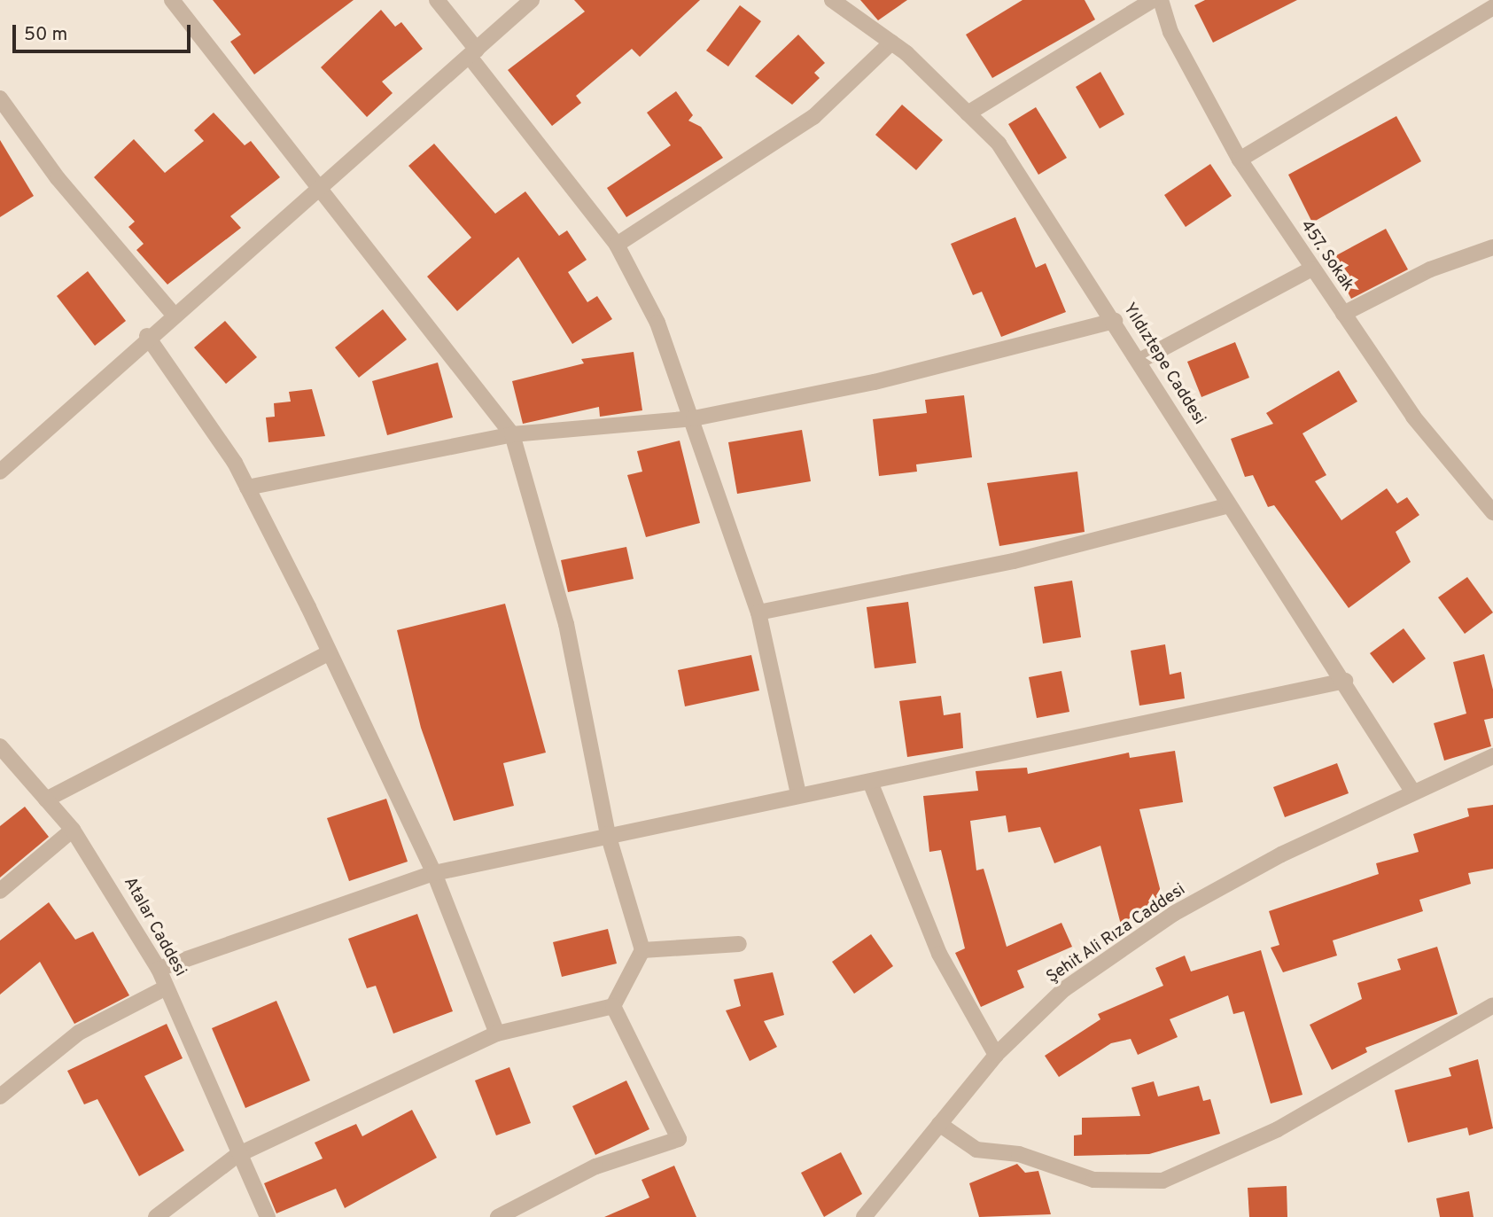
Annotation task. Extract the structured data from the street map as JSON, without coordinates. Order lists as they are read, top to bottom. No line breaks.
{"streets":{"street":["457. Sokak","Yıldıztepe Caddesi","Atalar Caddesi","Şehit Ali Rıza Caddesi"]},"crossings":[["Yıldıztepe Caddesi","Şehit Ali Rıza Caddesi"]],"scale_bar":"50 m"}
